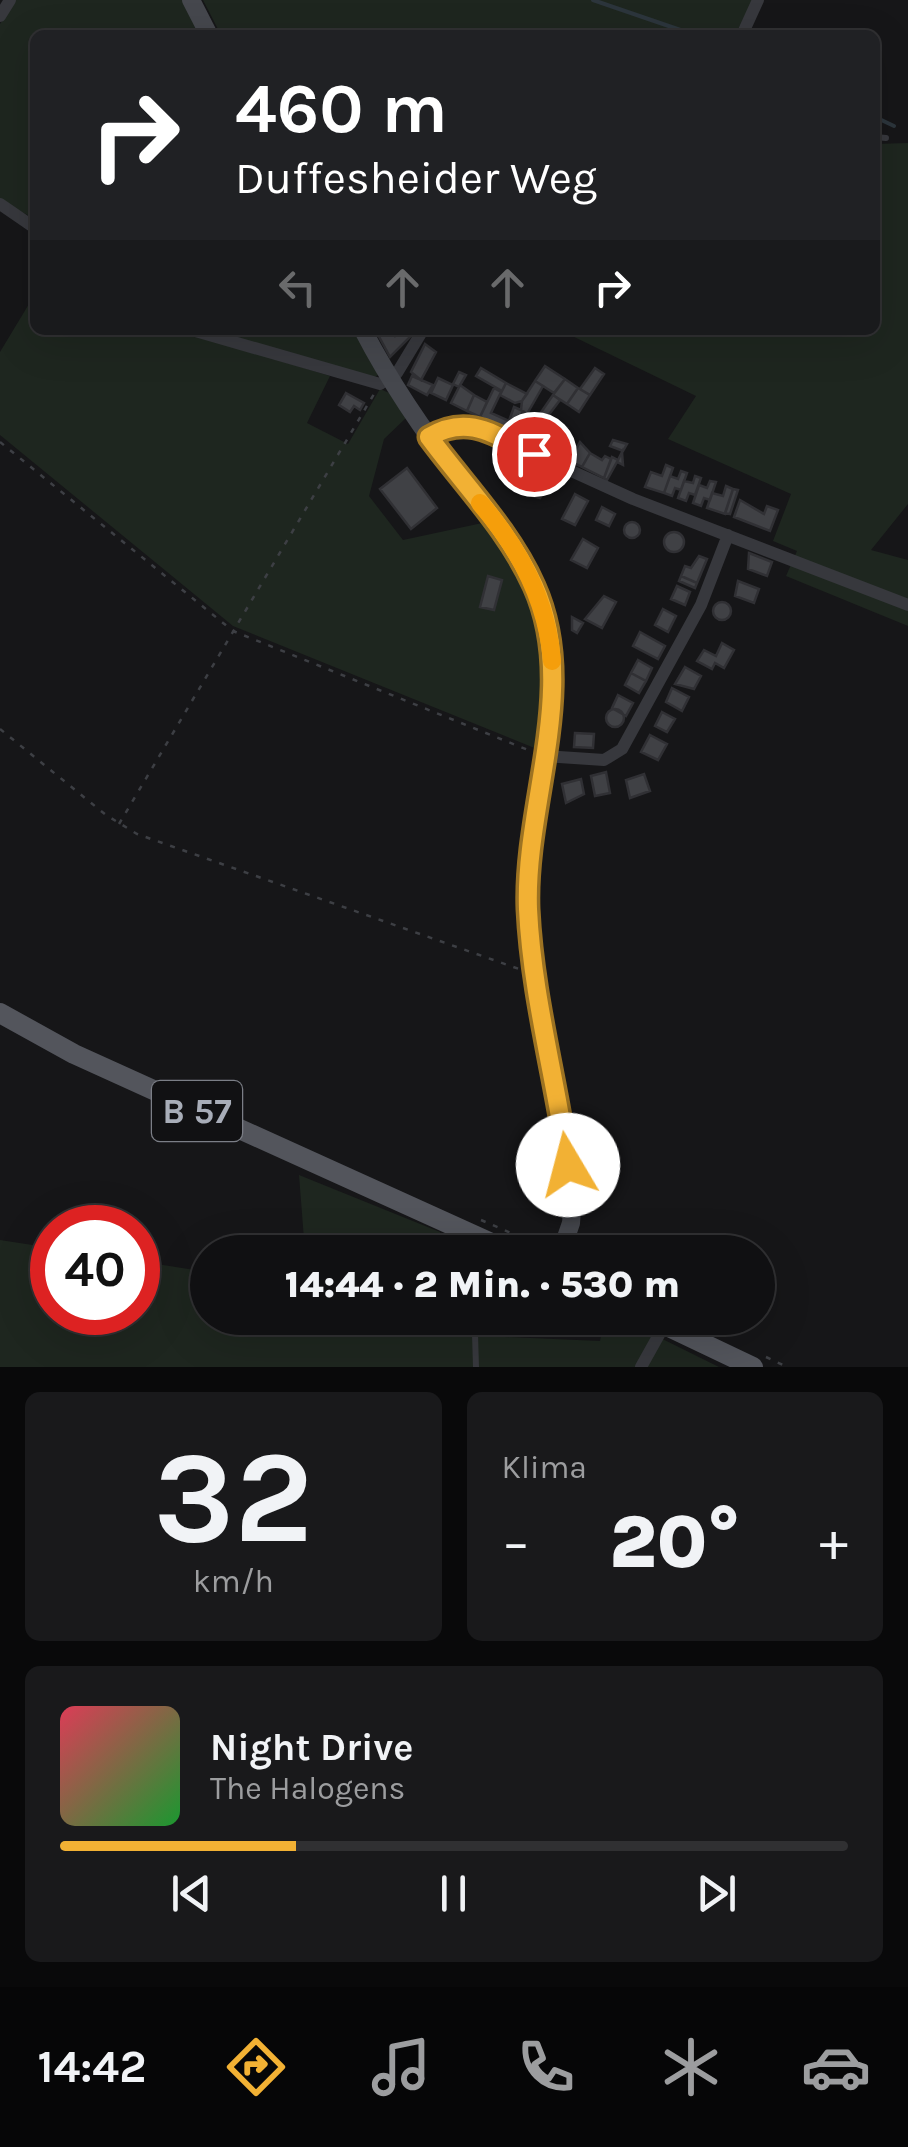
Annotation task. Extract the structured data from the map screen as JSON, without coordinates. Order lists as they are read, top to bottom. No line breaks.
{"streets":{"main road":["B 57"]},"page":{"turn":["460 m","Duffesheider Weg"],"limit":"40","trip":"14:44 · 2 Min. · 530 m","tile":[["32","km/h"],"Klima"],"heat":["−","20°","+"],"song":["Night Drive","The Halogens"],"tabs":"14:42"}}
